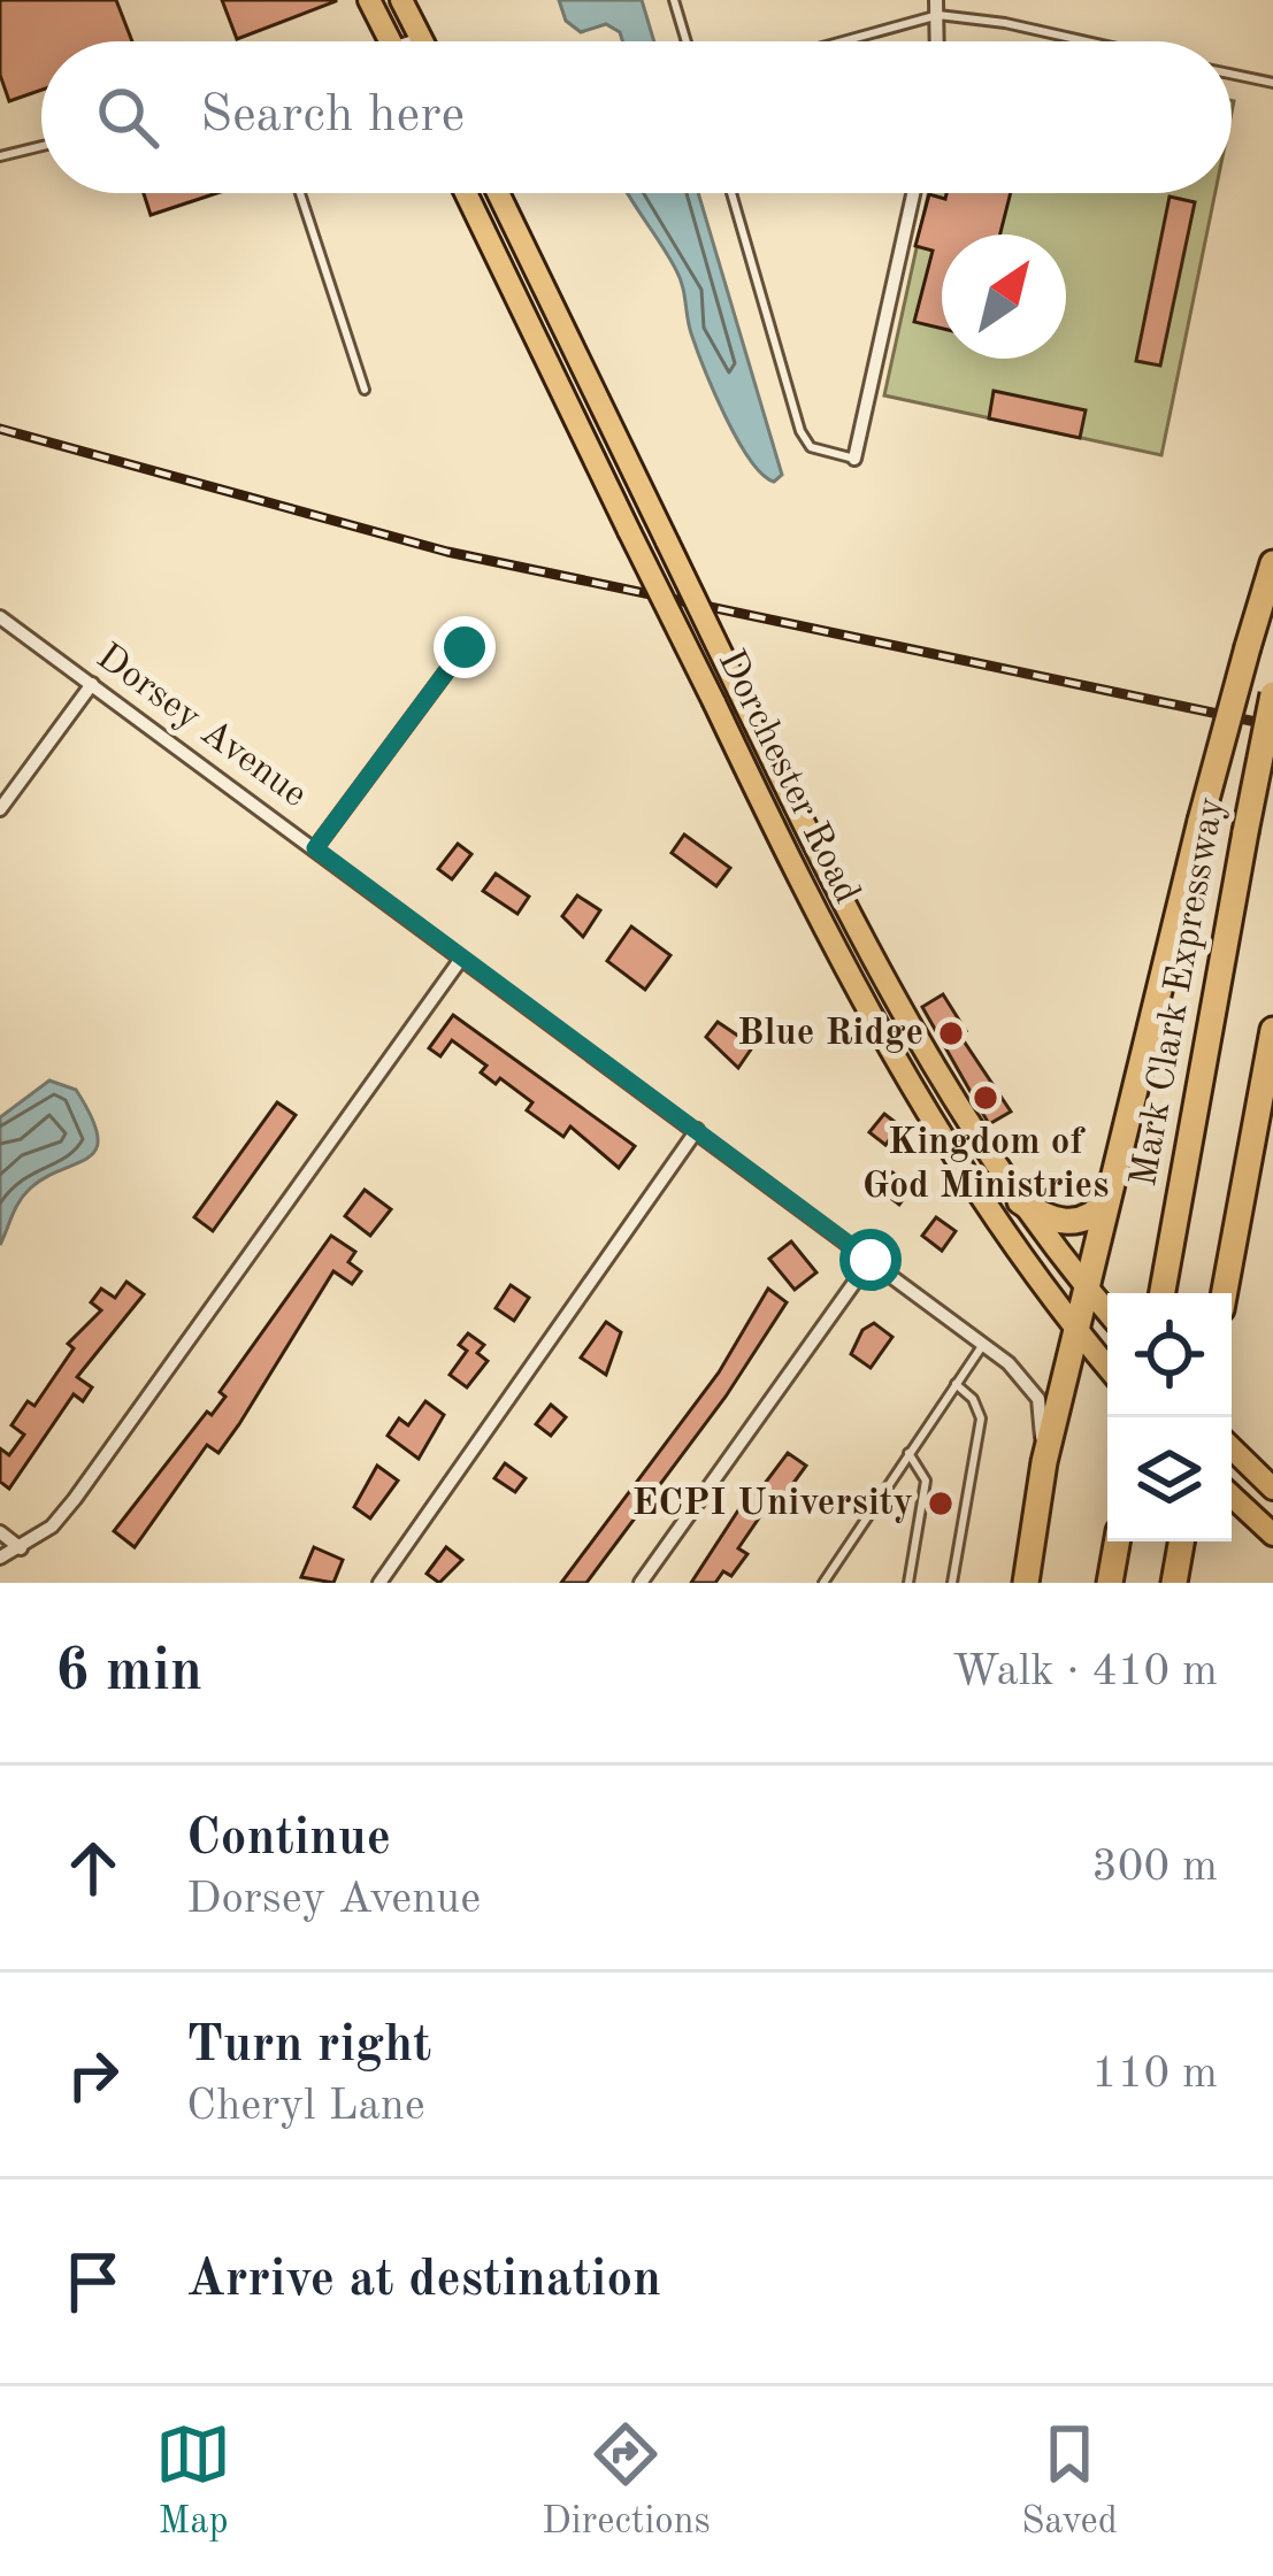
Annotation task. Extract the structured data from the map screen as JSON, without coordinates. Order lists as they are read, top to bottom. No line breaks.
{"streets":{"highway":["Mark Clark Expressway"],"main road":["Dorchester Road"],"street":["Dorsey Avenue"]},"places":["Blue Ridge","Kingdom of God Ministries","ECPI University"],"north":"top right","page":{"search":"Search here","heading":["6 min","Walk · 410 m"],"list":[["Continue","Dorsey Avenue","300 m"],["Turn right","Cheryl Lane","110 m"],"Arrive at destination"],"nav":["Map","Directions","Saved"]}}
